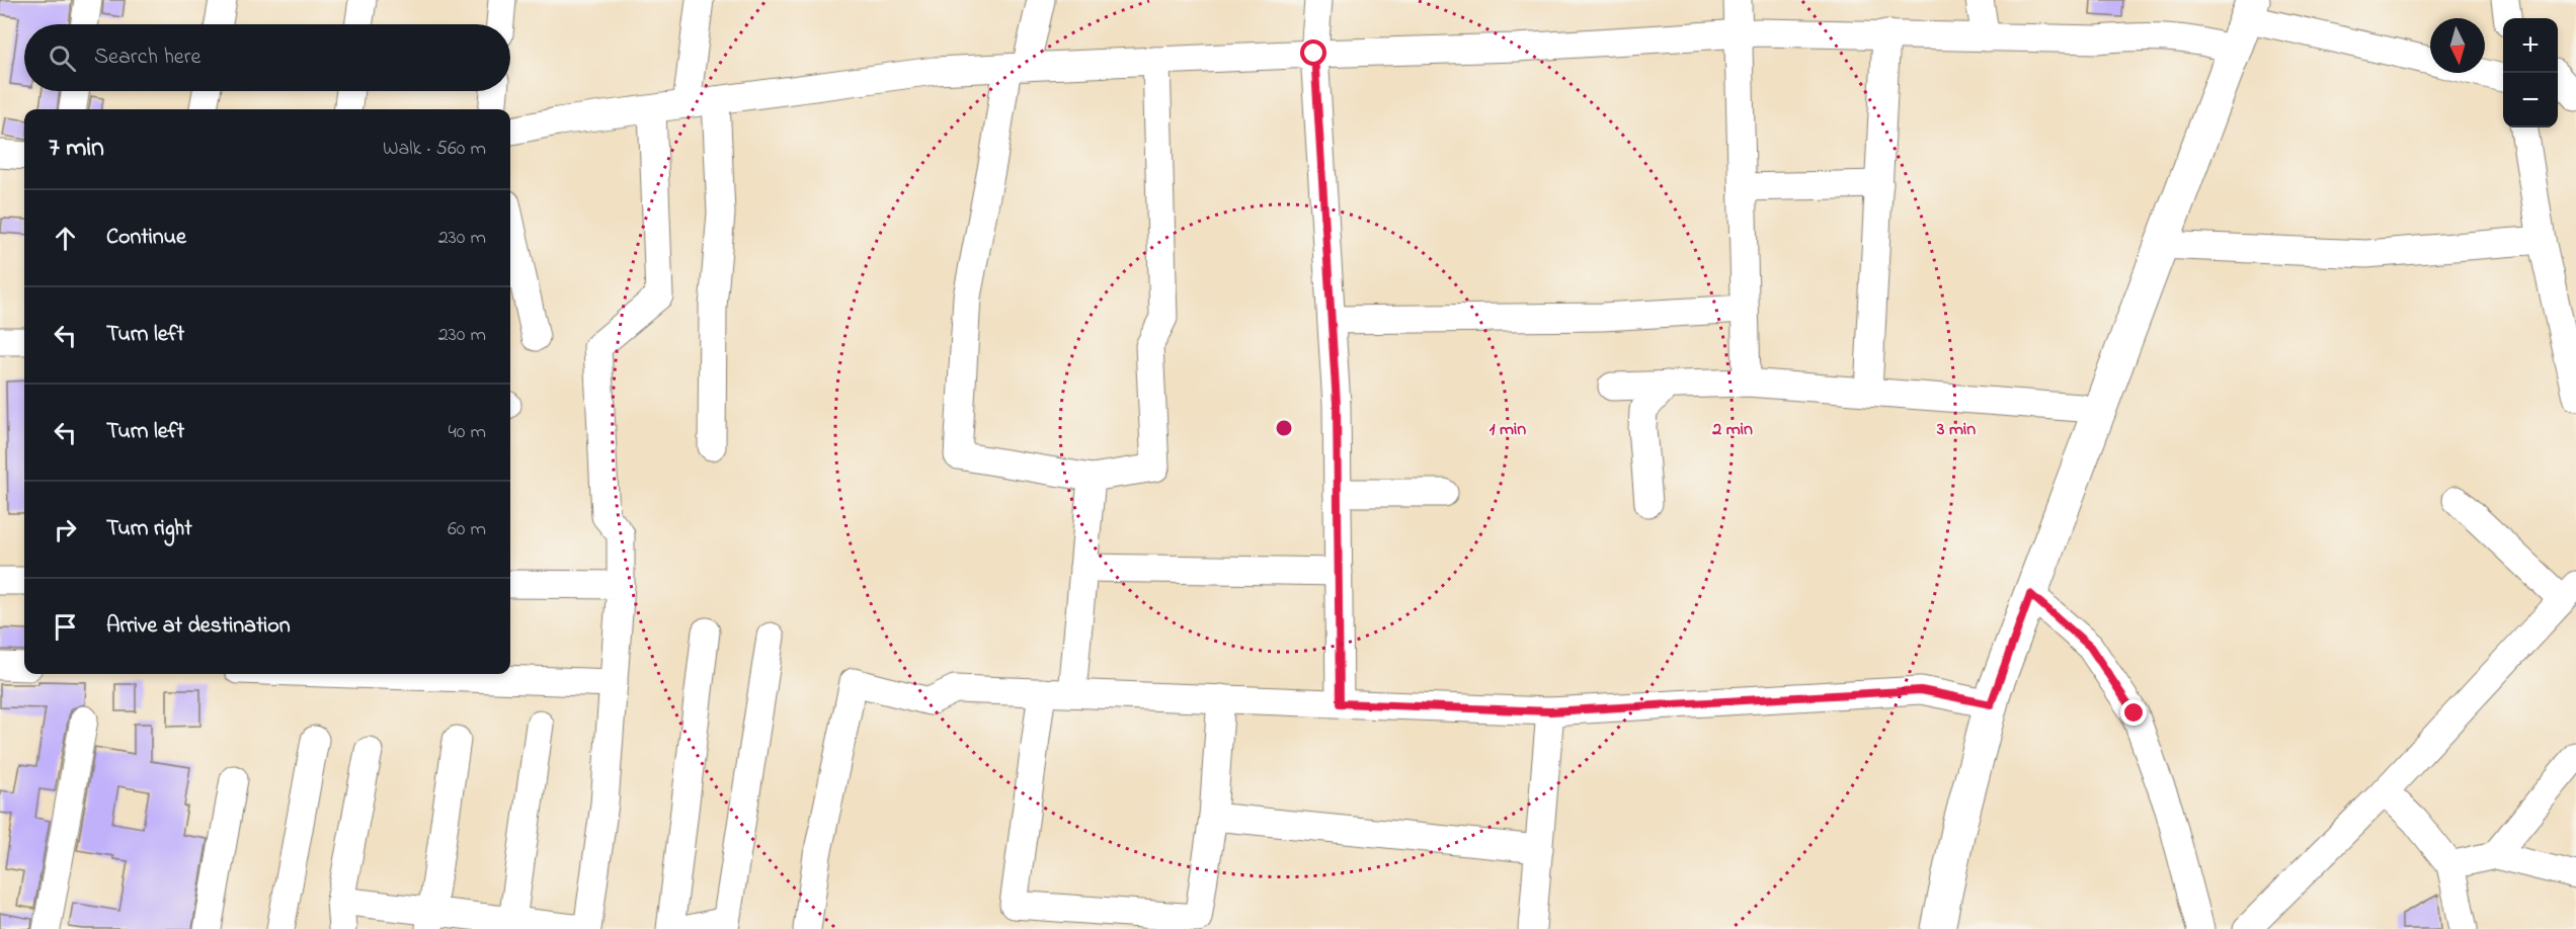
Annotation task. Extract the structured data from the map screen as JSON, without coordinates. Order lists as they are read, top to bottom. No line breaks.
{"north":"bottom","page":{"map_buttons":["+","−"],"search":"Search here","heading":["7 min","Walk · 560 m"],"list":[["Continue","230 m"],["Turn left","230 m"],["Turn left","40 m"],["Turn right","60 m"],"Arrive at destination"]},"rings":["1 min","2 min","3 min"]}
